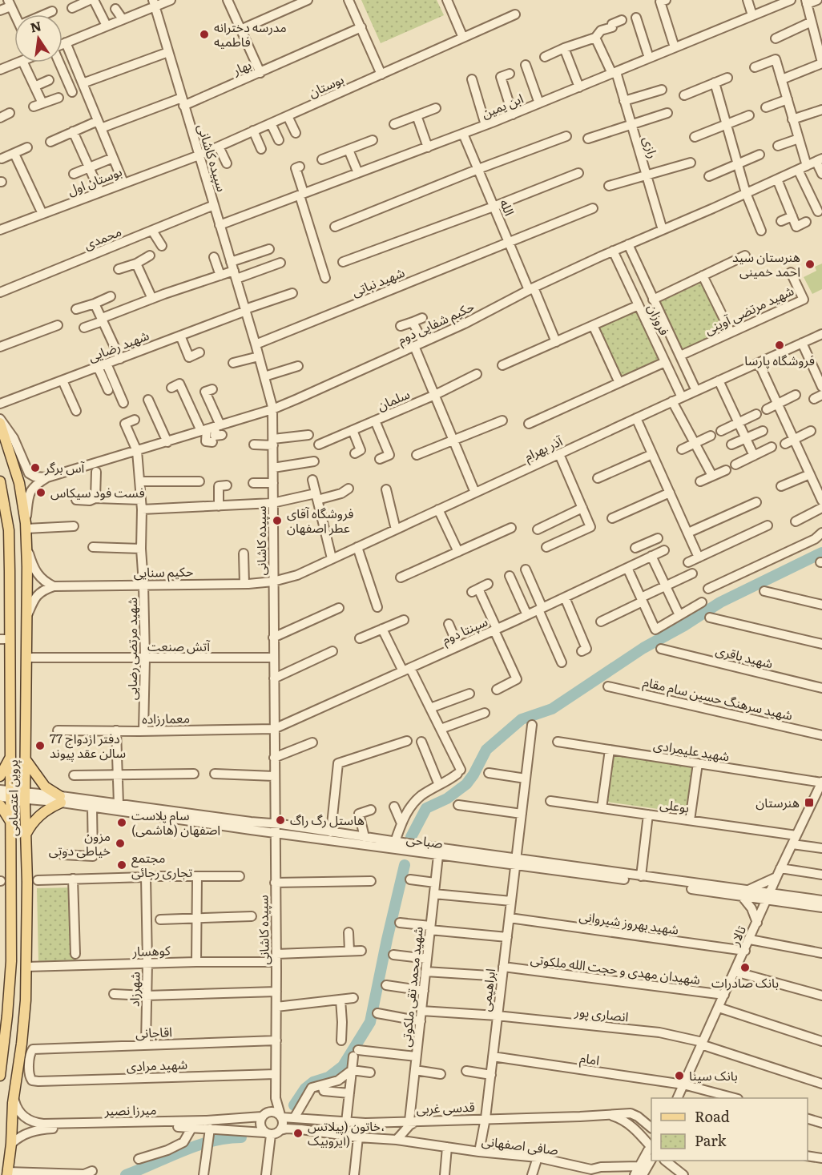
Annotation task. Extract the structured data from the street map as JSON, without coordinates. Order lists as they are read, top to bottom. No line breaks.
{"streets":{"main road":["پروین اعتصامی"],"street":["بهار","بوستان","ابن یمین","رازی","سپیده کاشانی","بوستان اول","الله","محمدی","شهید نباتی","شهید مرتضی آوینی","فروزان","حکیم شفایی دوم","شهید رضایی","سلمان","آذر بهرام","حکیم سنایی","سپنتا دوم","آتش صنعت","شهید مرتضی رضایی","شهید باقری","شهید سرهنگ حسین سام مقام","معمارزاده","شهید علیمرادی","بوعلی","صباحی","شهید بهروز شیروانی","تالار","کوهسار","شهیدان مهدی و حجت الله ملکوتی","شهید محمد تقی ملکوتی","شهرزاد","ابراهیمی","انصاری پور","اقاجانی","امام","شهید مرادی","قدسی غربی","میرزا نصیر","صافی اصفهانی"]},"crossings":[["بهار","سپیده کاشانی"],["بوستان","سپیده کاشانی"],["بوستان","بوستان اول"],["ابن یمین","رازی"],["ابن یمین","سپیده کاشانی"],["ابن یمین","الله"],["رازی","حکیم شفایی دوم"],["سپیده کاشانی","بوستان اول"],["سپیده کاشانی","محمدی"],["سپیده کاشانی","شهید نباتی"],["سپیده کاشانی","حکیم شفایی دوم"],["سپیده کاشانی","شهید رضایی"],["سپیده کاشانی","آذر بهرام"],["سپیده کاشانی","حکیم سنایی"],["سپیده کاشانی","سپنتا دوم"],["سپیده کاشانی","آتش صنعت"],["سپیده کاشانی","معمارزاده"],["سپیده کاشانی","صباحی"],["سپیده کاشانی","کوهسار"],["سپیده کاشانی","اقاجانی"],["سپیده کاشانی","شهید مرادی"],["سپیده کاشانی","قدسی غربی"],["سپیده کاشانی","میرزا نصیر"],["سپیده کاشانی","صافی اصفهانی"],["الله","شهید نباتی"],["الله","حکیم شفایی دوم"],["شهید مرتضی آوینی","فروزان"],["فروزان","حکیم شفایی دوم"],["فروزان","آذر بهرام"],["حکیم شفایی دوم","شهید مرتضی رضایی"],["آذر بهرام","حکیم سنایی"],["حکیم سنایی","شهید مرتضی رضایی"],["سپنتا دوم","معمارزاده"],["آتش صنعت","شهید مرتضی رضایی"],["آتش صنعت","پروین اعتصامی"],["شهید مرتضی رضایی","معمارزاده"],["شهید علیمرادی","تالار"],["پروین اعتصامی","صباحی"],["پروین اعتصامی","کوهسار"],["پروین اعتصامی","میرزا نصیر"],["بوعلی","تالار"],["صباحی","تالار"],["صباحی","شهید محمد تقی ملکوتی"],["صباحی","ابراهیمی"],["شهید بهروز شیروانی","تالار"],["شهید بهروز شیروانی","ابراهیمی"],["تالار","شهیدان مهدی و حجت الله ملکوتی"],["تالار","انصاری پور"],["تالار","امام"],["کوهسار","شهرزاد"],["شهیدان مهدی و حجت الله ملکوتی","ابراهیمی"],["شهید محمد تقی ملکوتی","انصاری پور"],["شهید محمد تقی ملکوتی","قدسی غربی"],["شهرزاد","اقاجانی"],["ابراهیمی","انصاری پور"],["ابراهیمی","امام"],["ابراهیمی","قدسی غربی"],["ابراهیمی","صافی اصفهانی"],["اقاجانی","شهید مرادی"],["قدسی غربی","میرزا نصیر"],["قدسی غربی","صافی اصفهانی"],["میرزا نصیر","صافی اصفهانی"]],"places":{"other":["مدرسه دخترانه فاطمیه","هنرستان سید احمد خمینی","فروشگاه پارسا","آس برگر","فست فود سیکاس","فروشگاه آقای عطر اصفهان","دفتر ازدواج 77 سالن عقد پیوند","هاستل رگ راگ","سام پلاست اصفهان (هاشمی)","مزون خیاطی دوتی","مجتمع تجاری رجائی","بانک صادرات","بانک سینا","خاتون (پیلاتس، ایروبیک)"],"transit":["هنرستان"]},"legend":["Road","Park"],"north":"top"}
